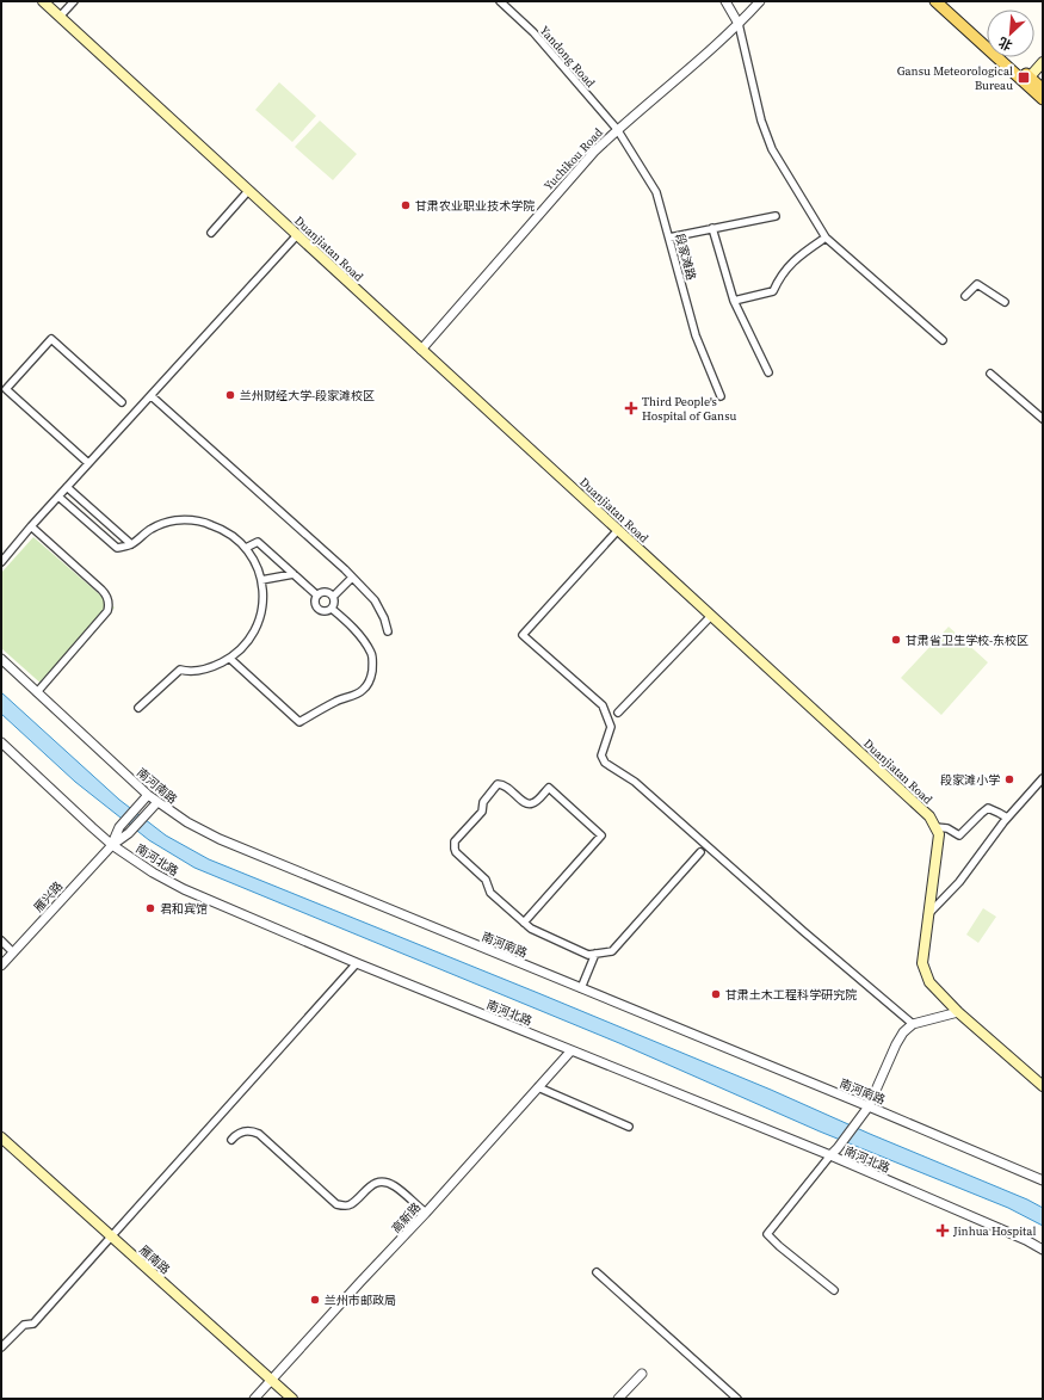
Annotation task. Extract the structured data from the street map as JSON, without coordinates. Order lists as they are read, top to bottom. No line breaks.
{"streets":{"main road":["Duanjiatan Road","雁南路"],"street":["Yandong Road","Yuchikou Road","段家滩路","南河南路","南河北路","雁兴路","高新路"]},"crossings":[["Yandong Road","Yuchikou Road"],["Yandong Road","段家滩路"],["Yuchikou Road","Duanjiatan Road"],["Yuchikou Road","段家滩路"],["南河北路","雁兴路"],["南河北路","高新路"],["高新路","雁南路"]],"places":{"transit":["Gansu Meteorological Bureau"],"other":["甘肃农业职业技术学院","兰州财经大学-段家滩校区","甘肃省卫生学校-东校区","段家滩小学","君和宾馆","甘肃土木工程科学研究院","兰州市邮政局"],"health":["Third People's Hospital of Gansu","Jinhua Hospital"]},"north":"bottom left"}
